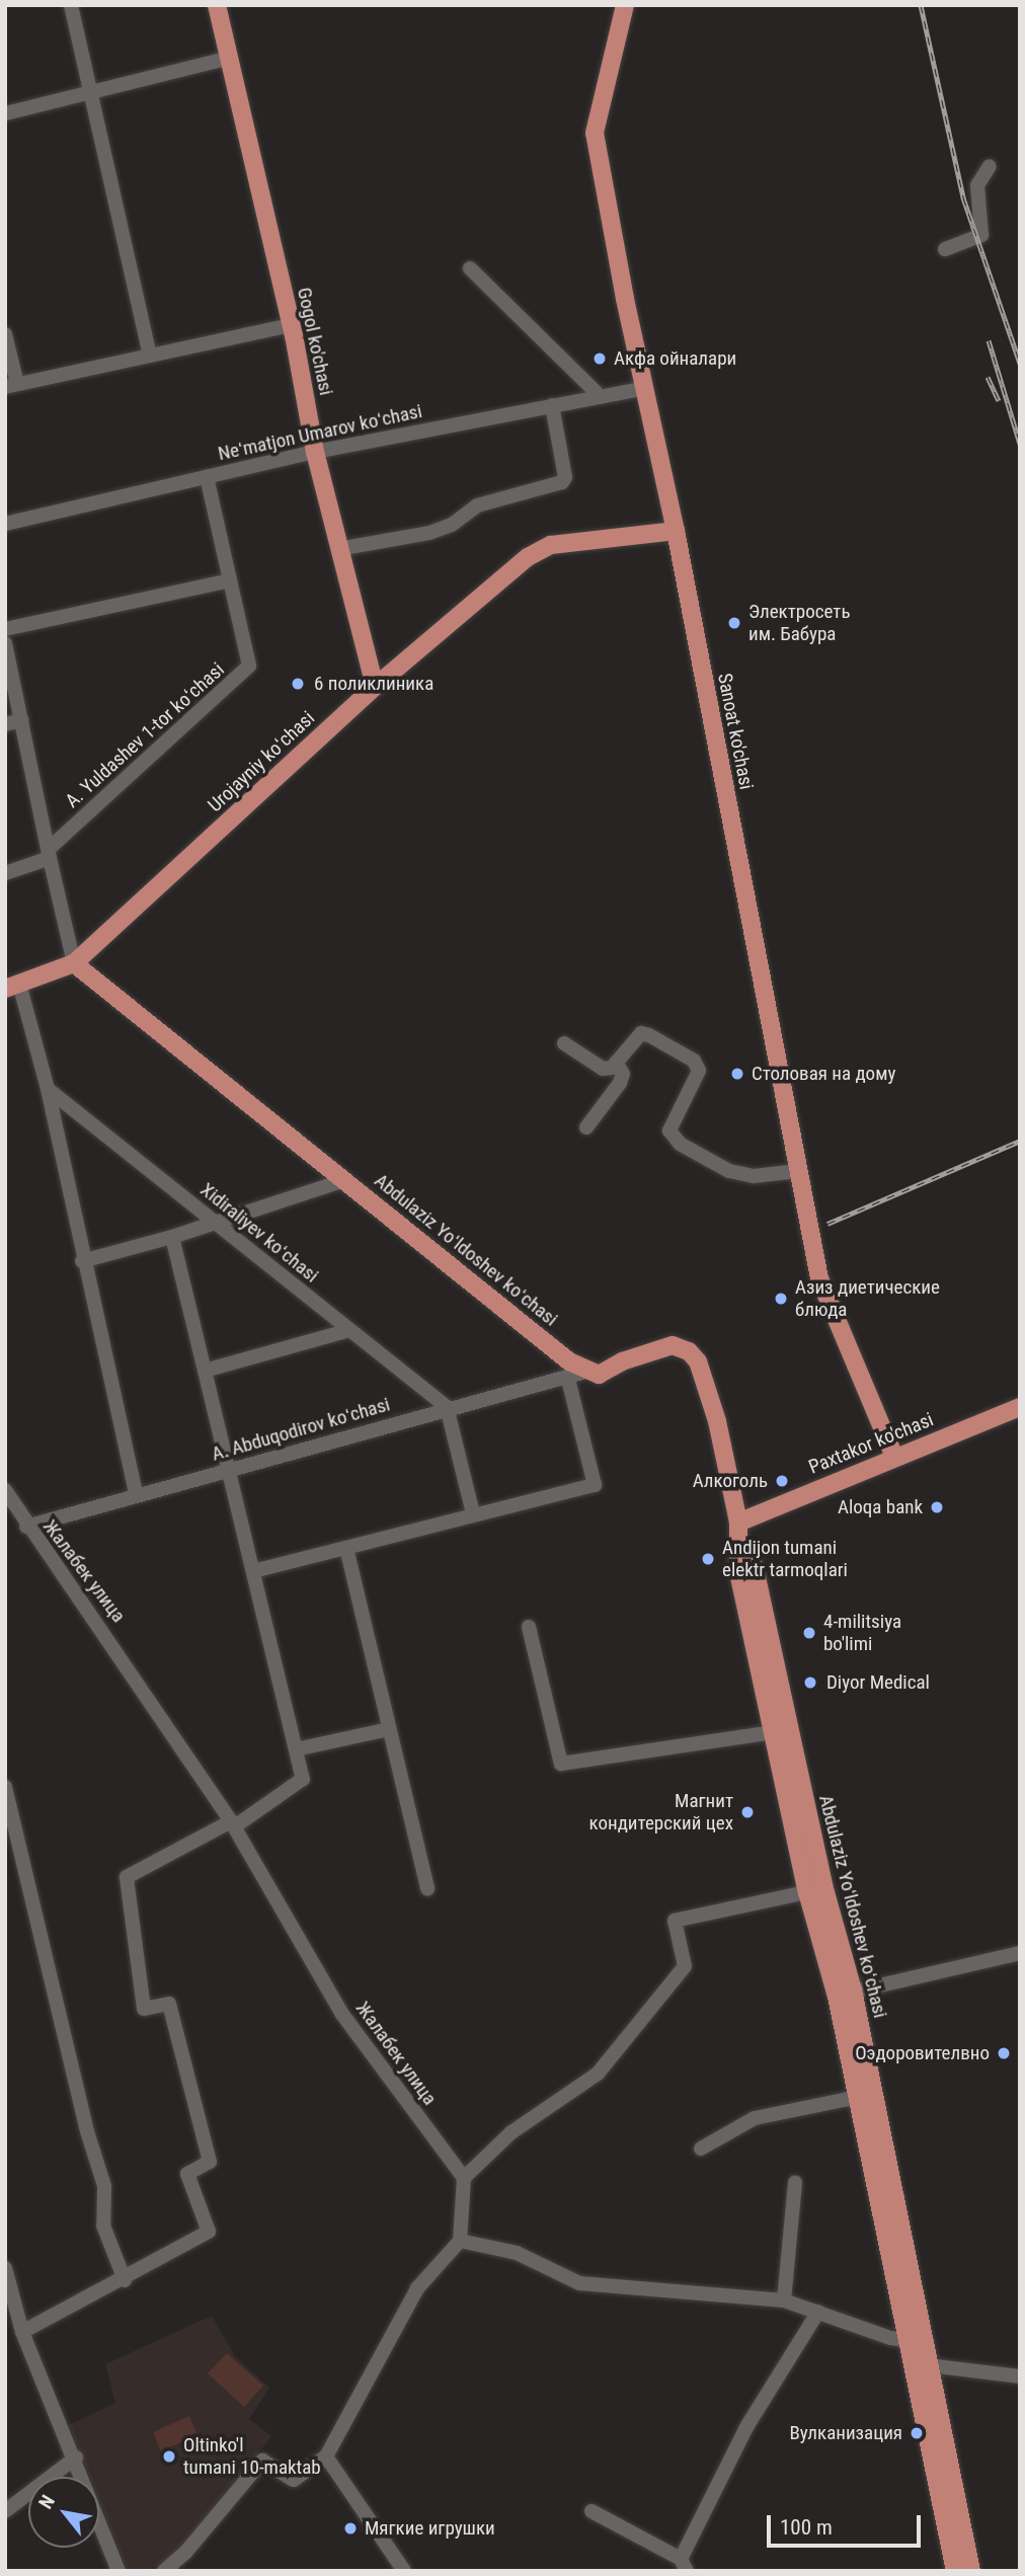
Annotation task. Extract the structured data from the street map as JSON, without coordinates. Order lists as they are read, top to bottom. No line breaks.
{"streets":{"main road":["Gogol ko'chasi","Sanoat ko'chasi","Urоjayniy koʻchasi","Abdulaziz Yoʻldoshev koʻchasi","Paxtakor ko'chasi"],"street":["Neʻmatjon Umarov koʻchasi","A. Yuldashev 1-tor koʻchasi","Xidiraliyev koʻchasi","A. Abduqodirov koʻchasi","Жалабек улица"]},"crossings":[["Gogol ko'chasi","Neʻmatjon Umarov koʻchasi"],["Gogol ko'chasi","Urоjayniy koʻchasi"],["Neʻmatjon Umarov koʻchasi","Sanoat ko'chasi"],["Neʻmatjon Umarov koʻchasi","A. Yuldashev 1-tor koʻchasi"],["Sanoat ko'chasi","Urоjayniy koʻchasi"],["Sanoat ko'chasi","Paxtakor ko'chasi"],["Urоjayniy koʻchasi","Abdulaziz Yoʻldoshev koʻchasi"],["Xidiraliyev koʻchasi","A. Abduqodirov koʻchasi"],["Abdulaziz Yoʻldoshev koʻchasi","A. Abduqodirov koʻchasi"],["Abdulaziz Yoʻldoshev koʻchasi","Paxtakor ko'chasi"],["A. Abduqodirov koʻchasi","Жалабек улица"]],"places":["Акфа ойналари","Электросеть им. Бабура","6 поликлиника","Столовая на дому","Азиз диетические блюда","Алкоголь","Aloqa bank","Andijon tumani elektr tarmoqlari","4-militsiya bo'limi","Diyor Medical","Магнит кондитерский цех","Оэдоровителвно","Вулканизация","Oltinko'l tumani 10-maktab","Мягкие игрушки"],"scale_bar":"100 m","north":"top left"}
